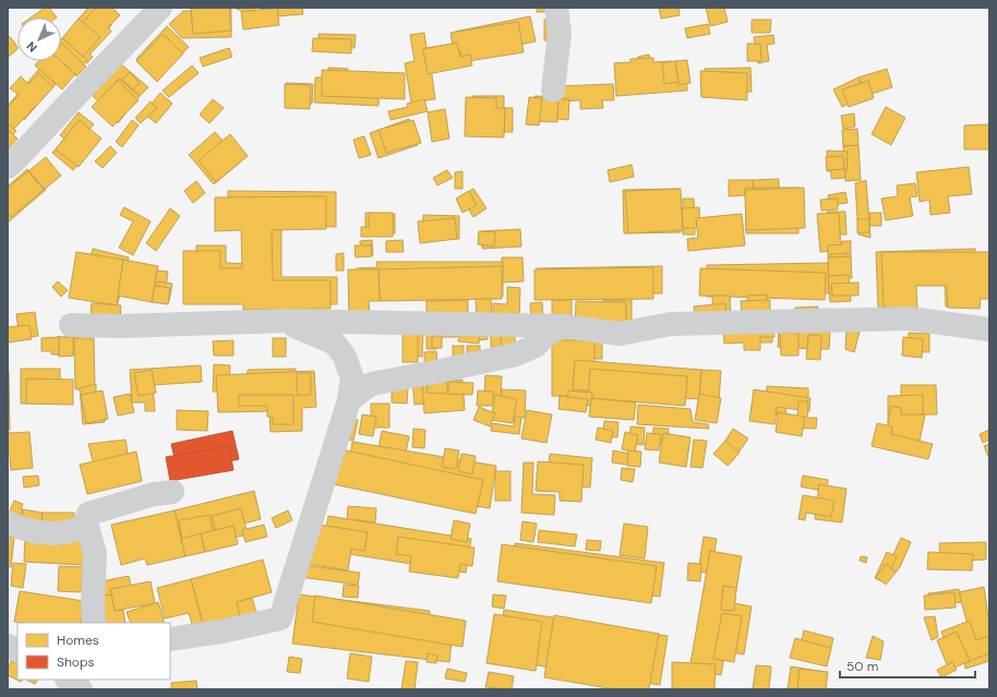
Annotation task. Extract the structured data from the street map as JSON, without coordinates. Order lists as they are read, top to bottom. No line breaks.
{"legend":["Homes","Shops"],"scale_bar":"50 m","north":"bottom left"}
